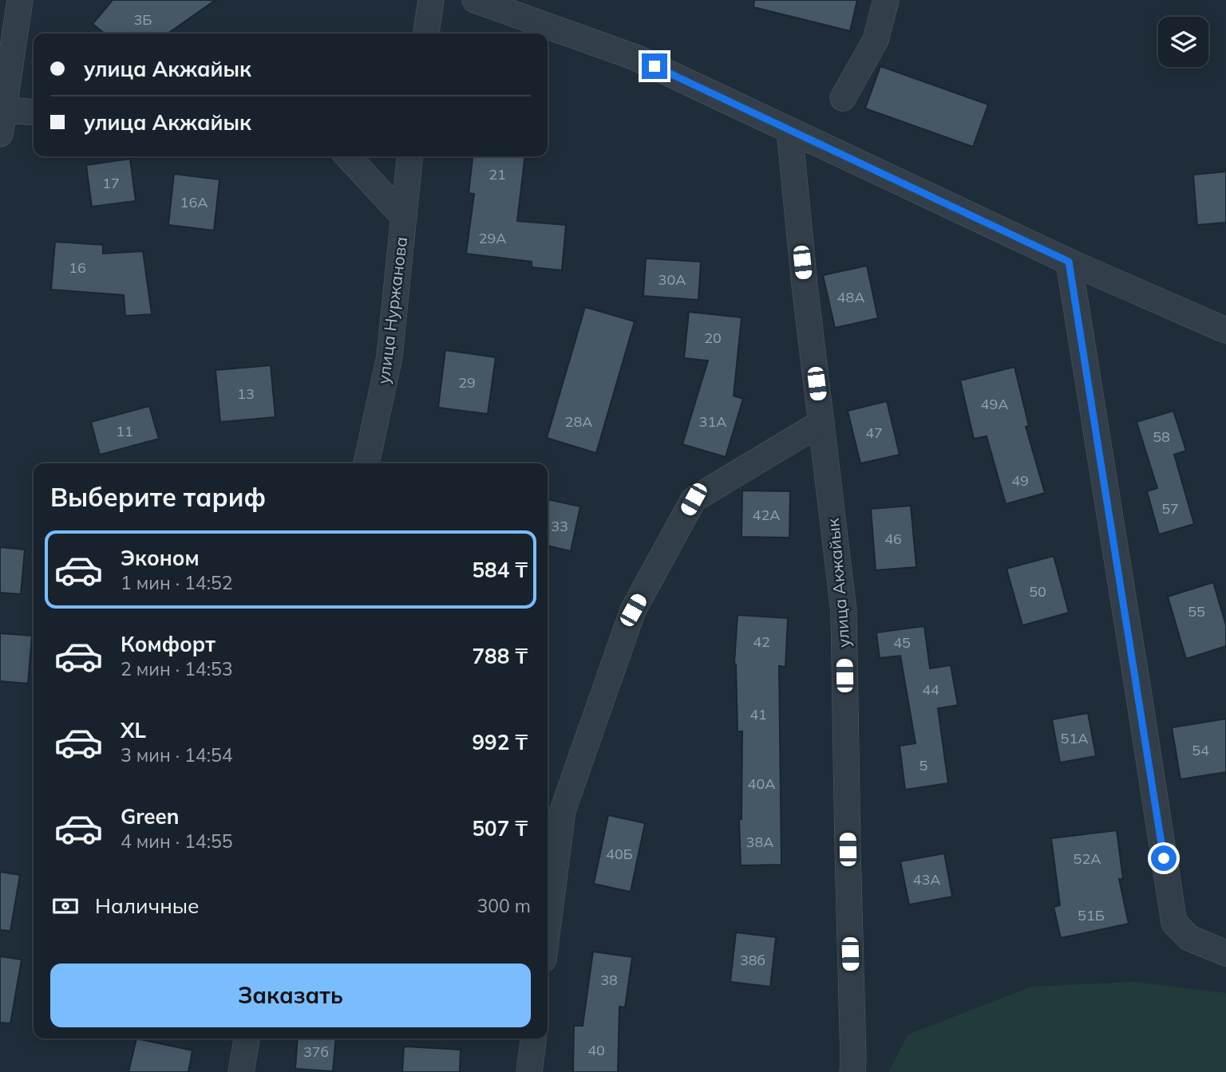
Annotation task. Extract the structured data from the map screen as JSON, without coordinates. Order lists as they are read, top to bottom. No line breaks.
{"streets":{"street":["улица Нуржанова","улица Акжайык"]},"house_numbers":["3Б","21","17","16А","29А","16","30А","48А","20","29","13","49А","28А","31А","11","47","58","49","57","42А","33","46","50","55","42","45","44","41","51А","54","5","40А","38А","40Б","52А","43А","51Б","38б","38","40","37б"],"page":{"banner":["улица Акжайык","улица Акжайык"],"heading":"Выберите тариф","list":[{"name":"Эконом","note":"1 мин · 14:52","value":"584 ₸"},{"name":"Комфорт","note":"2 мин · 14:53","value":"788 ₸"},{"name":"XL","note":"3 мин · 14:54","value":"992 ₸"},{"name":"Green","note":"4 мин · 14:55","value":"507 ₸"}],"pay":["Наличные","300 m"],"buttons":"Заказать"}}
